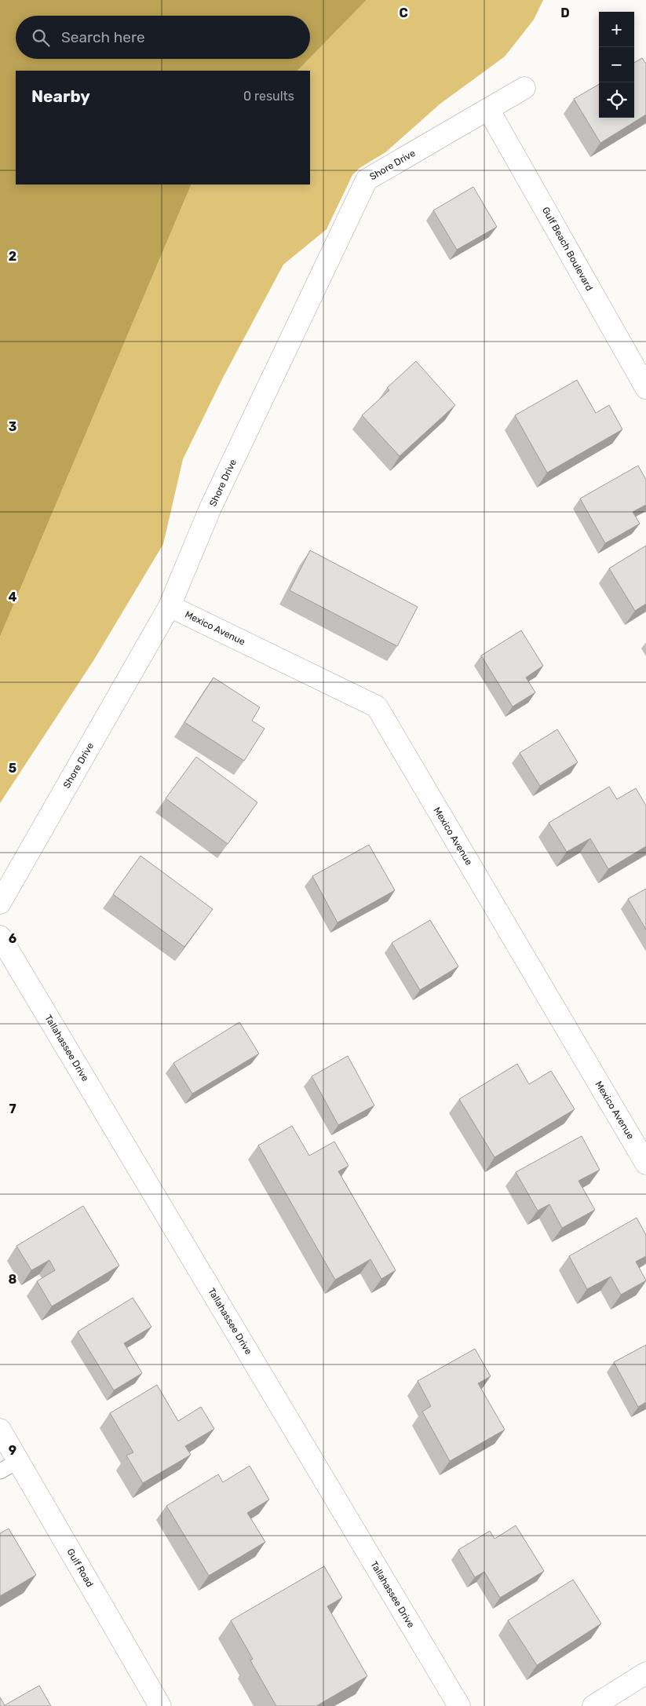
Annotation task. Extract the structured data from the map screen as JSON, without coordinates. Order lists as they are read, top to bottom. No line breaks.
{"streets":{"street":["Shore Drive","Gulf Beach Boulevard","Mexico Avenue","Tallahassee Drive","Gulf Road"]},"crossings":[["Shore Drive","Gulf Beach Boulevard"],["Shore Drive","Mexico Avenue"]],"page":{"map_buttons":["+","−"],"search":"Search here","heading":["Nearby","0 results"]},"grid":{"columns":["C","D"],"rows":["2","3","4","5","6","7","8","9"]}}
